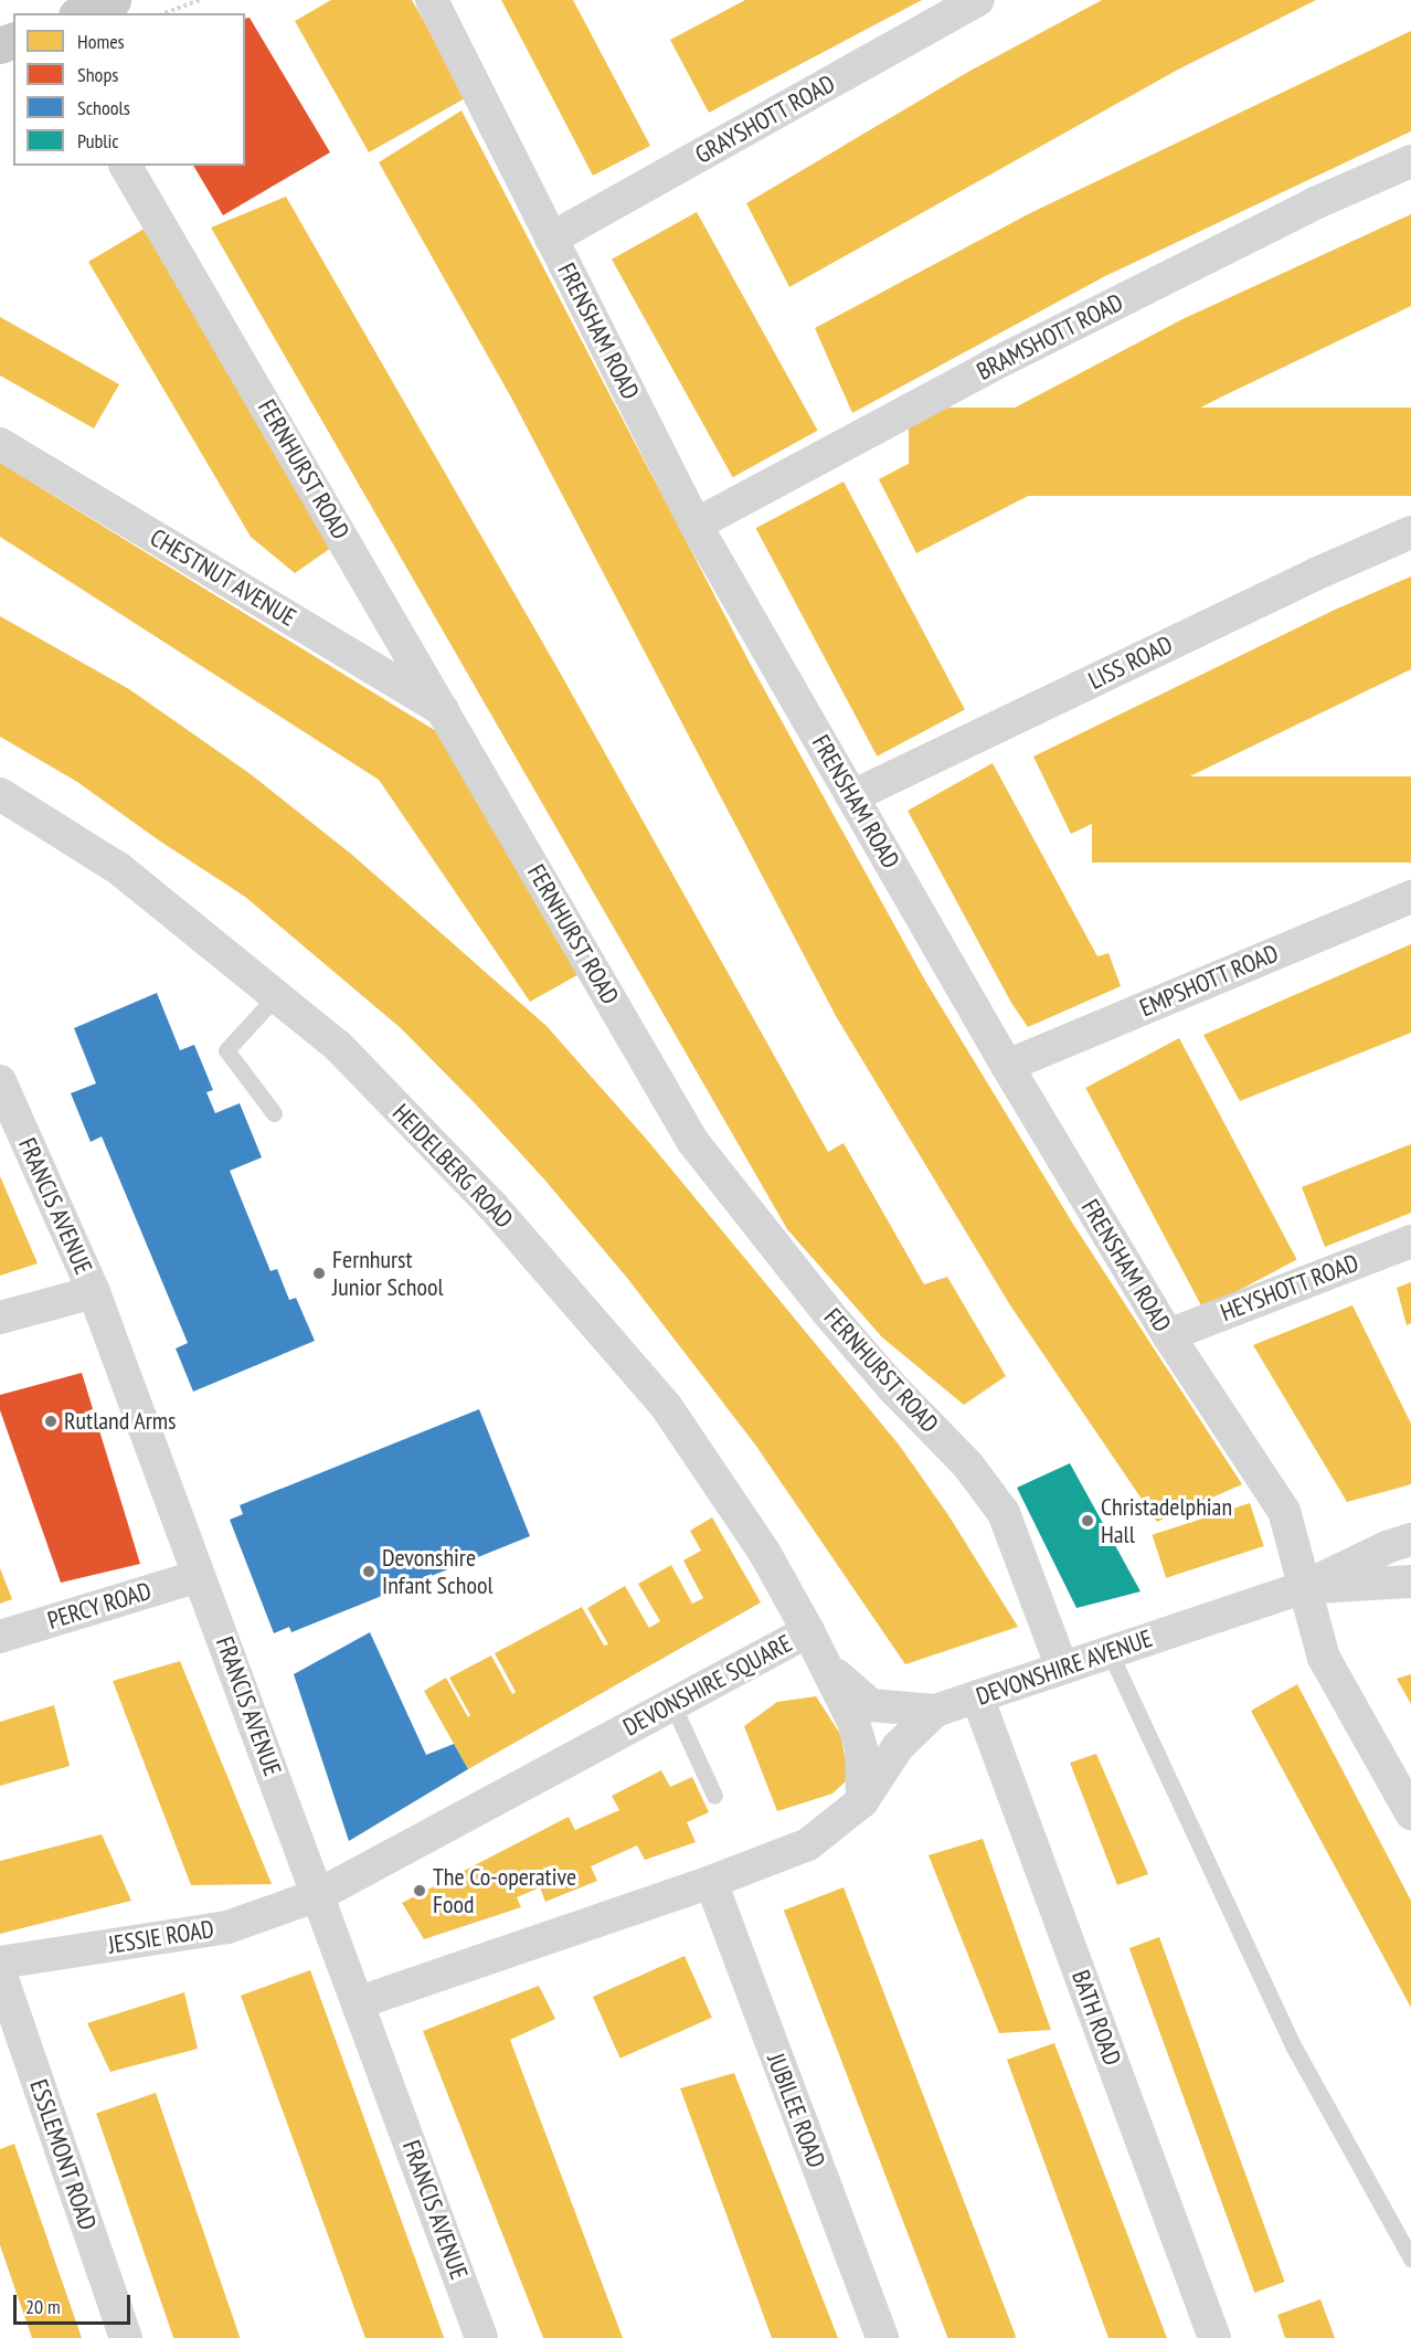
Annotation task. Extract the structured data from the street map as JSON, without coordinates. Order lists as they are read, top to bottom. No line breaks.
{"streets":{"street":["GRAYSHOTT ROAD","FRENSHAM ROAD","BRAMSHOTT ROAD","FERNHURST ROAD","CHESTNUT AVENUE","LISS ROAD","EMPSHOTT ROAD","HEIDELBERG ROAD","FRANCIS AVENUE","HEYSHOTT ROAD","PERCY ROAD","DEVONSHIRE AVENUE","DEVONSHIRE SQUARE","JESSIE ROAD","BATH ROAD","JUBILEE ROAD","ESSLEMONT ROAD"]},"crossings":[["GRAYSHOTT ROAD","FRENSHAM ROAD"],["FRENSHAM ROAD","BRAMSHOTT ROAD"],["FRENSHAM ROAD","LISS ROAD"],["FRENSHAM ROAD","EMPSHOTT ROAD"],["FRENSHAM ROAD","HEYSHOTT ROAD"],["FRENSHAM ROAD","DEVONSHIRE AVENUE"],["FERNHURST ROAD","CHESTNUT AVENUE"],["FERNHURST ROAD","DEVONSHIRE AVENUE"],["HEIDELBERG ROAD","DEVONSHIRE SQUARE"],["FRANCIS AVENUE","PERCY ROAD"],["FRANCIS AVENUE","DEVONSHIRE SQUARE"],["FRANCIS AVENUE","JESSIE ROAD"],["DEVONSHIRE AVENUE","DEVONSHIRE SQUARE"],["DEVONSHIRE AVENUE","BATH ROAD"],["DEVONSHIRE SQUARE","JESSIE ROAD"]],"places":["Fernhurst Junior School","Rutland Arms","Christadelphian Hall","Devonshire Infant School","The Co-operative Food"],"legend":["Homes","Shops","Schools","Public"],"scale_bar":"20 m"}
